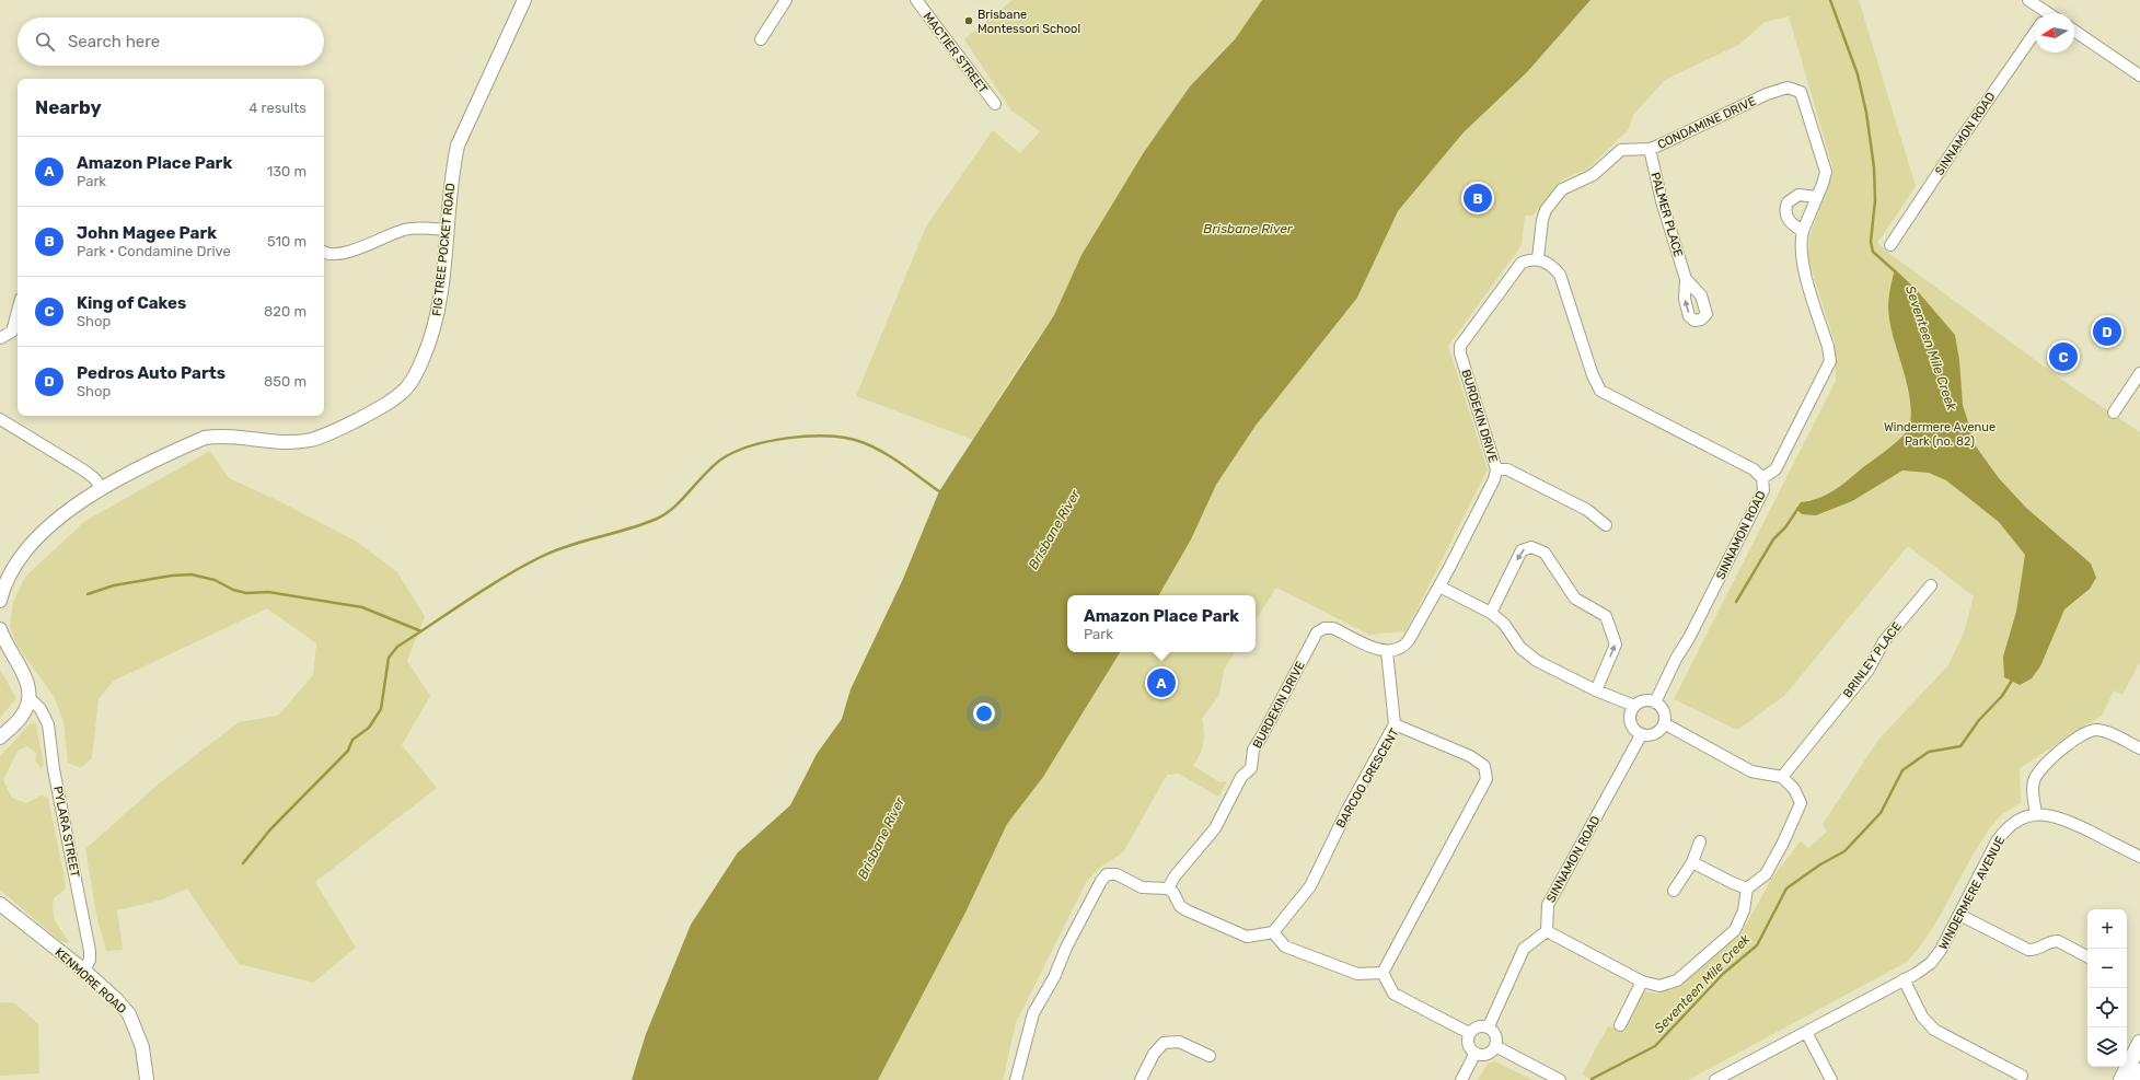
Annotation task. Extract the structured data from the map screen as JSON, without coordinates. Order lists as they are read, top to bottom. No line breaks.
{"streets":{"street":["MACTIER STREET","CONDAMINE DRIVE","SINNAMON ROAD","PALMER PLACE","FIG TREE POCKET ROAD","BURDEKIN DRIVE","BRINLEY PLACE","BARCOO CRESCENT","PYLARA STREET","WINDERMERE AVENUE","KENMORE ROAD"]},"crossings":[["CONDAMINE DRIVE","SINNAMON ROAD"],["CONDAMINE DRIVE","PALMER PLACE"],["CONDAMINE DRIVE","BURDEKIN DRIVE"],["PYLARA STREET","KENMORE ROAD"]],"water":["Brisbane River","Seventeen Mile Creek"],"parks":["Windermere Avenue Park (no. 82)"],"places":["Brisbane Montessori School"],"north":"left","page":{"search":"Search here","heading":["Nearby","4 results"],"list":[{"mark":"A","name":"Amazon Place Park","note":"Park","value":"130 m"},{"mark":"B","name":"John Magee Park","note":"Park · Condamine Drive","value":"510 m"},{"mark":"C","name":"King of Cakes","note":"Shop","value":"820 m"},{"mark":"D","name":"Pedros Auto Parts","note":"Shop","value":"850 m"}],"pins":["B","D","C","A"],"popup":["Amazon Place Park","Park"],"map_buttons":["+","−"]}}
